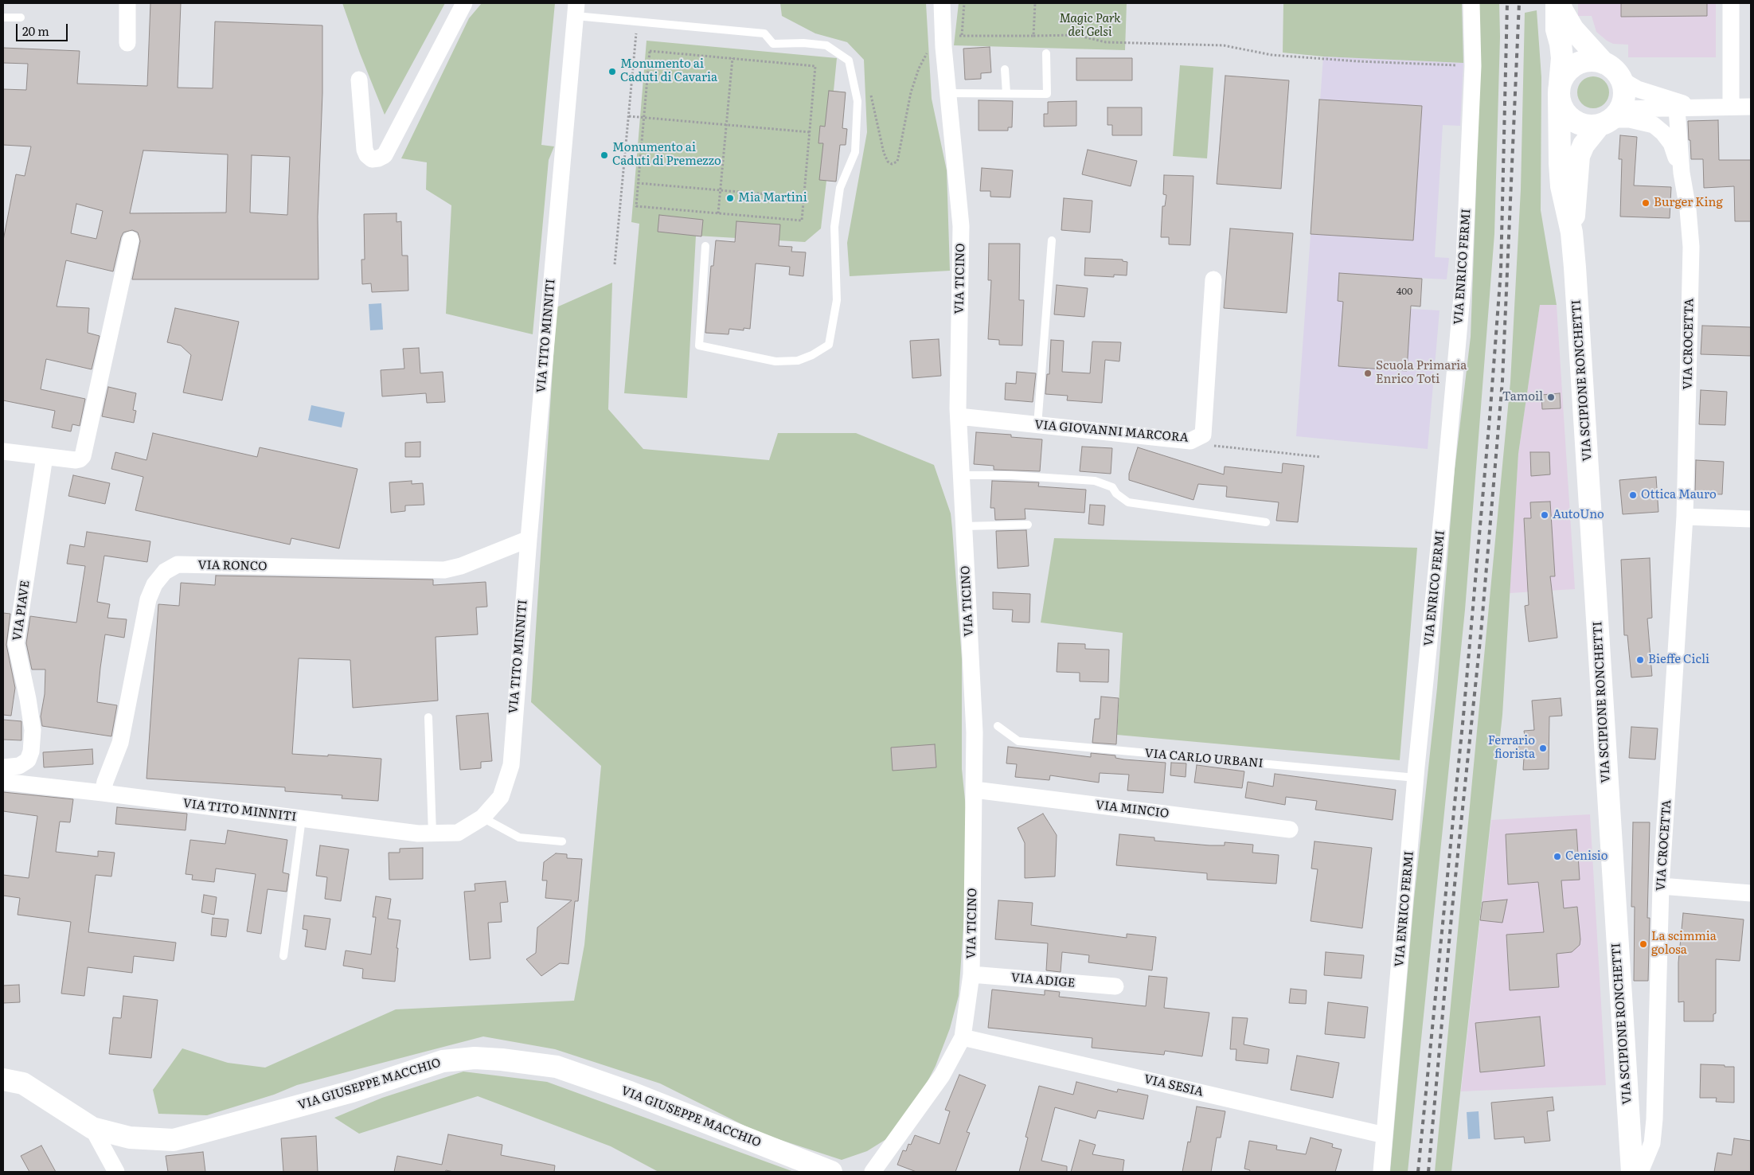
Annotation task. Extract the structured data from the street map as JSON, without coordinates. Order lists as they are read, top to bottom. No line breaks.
{"streets":{"main road":["VIA SCIPIONE RONCHETTI","VIA GIUSEPPE MACCHIO"],"street":["VIA ENRICO FERMI","VIA TICINO","VIA TITO MINNITI","VIA CROCETTA","VIA GIOVANNI MARCORA","VIA RONCO","VIA PIAVE","VIA MINCIO","VIA ADIGE","VIA SESIA"],"lane":["VIA CARLO URBANI"]},"crossings":[["VIA ENRICO FERMI","VIA CARLO URBANI"],["VIA ENRICO FERMI","VIA SESIA"],["VIA TICINO","VIA GIOVANNI MARCORA"],["VIA TICINO","VIA MINCIO"],["VIA TICINO","VIA ADIGE"],["VIA TICINO","VIA SESIA"],["VIA TITO MINNITI","VIA RONCO"],["VIA CROCETTA","VIA SCIPIONE RONCHETTI"]],"parks":["Magic Park dei Gelsi"],"places":["Monumento ai Caduti di Cavaria","Monumento ai Caduti di Premezzo","Mia Martini","Burger King","Scuola Primaria Enrico Toti","Tamoil","Ottica Mauro","AutoUno","Bieffe Cicli","Ferrario fiorista","Cenisio","La scimmia golosa"],"house_numbers":["400"],"scale_bar":"20 m"}
